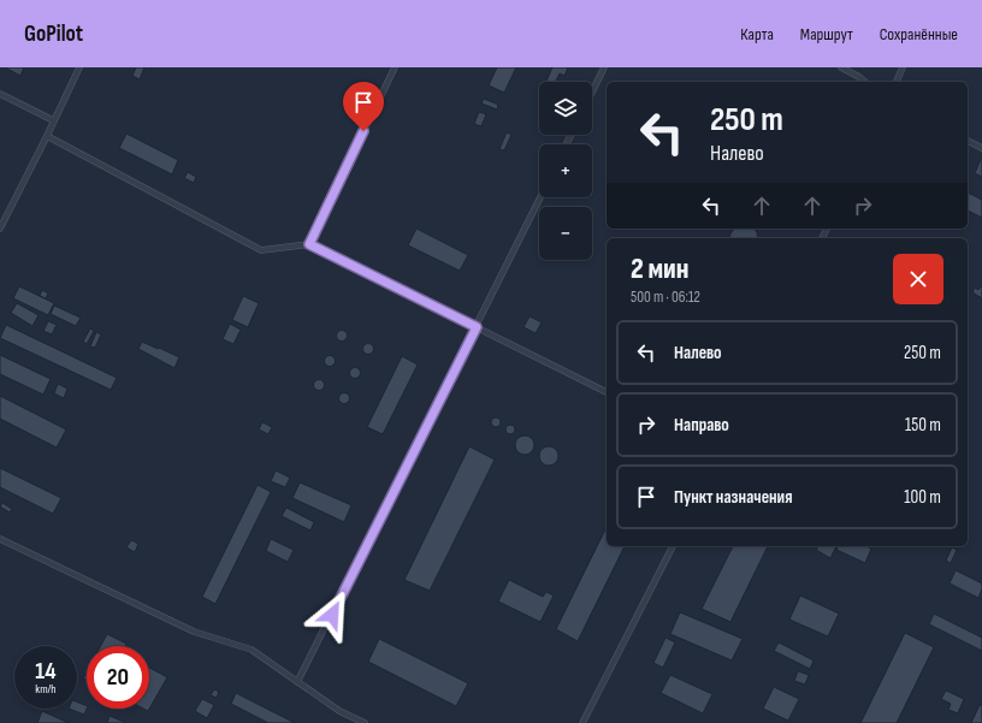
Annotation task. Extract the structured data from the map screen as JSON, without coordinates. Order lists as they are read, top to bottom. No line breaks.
{"page":{"header":"GoPilot","nav":["Карта","Маршрут","Сохранённые"],"map_buttons":["+","−"],"turn":["250 m","Налево"],"heading":["2 мин","500 m · 06:12"],"list":[{"name":"Налево","value":"250 m"},{"name":"Направо","value":"150 m"},{"name":"Пункт назначения","value":"100 m"}],"speed":"14 km/h","limit":"20"}}
